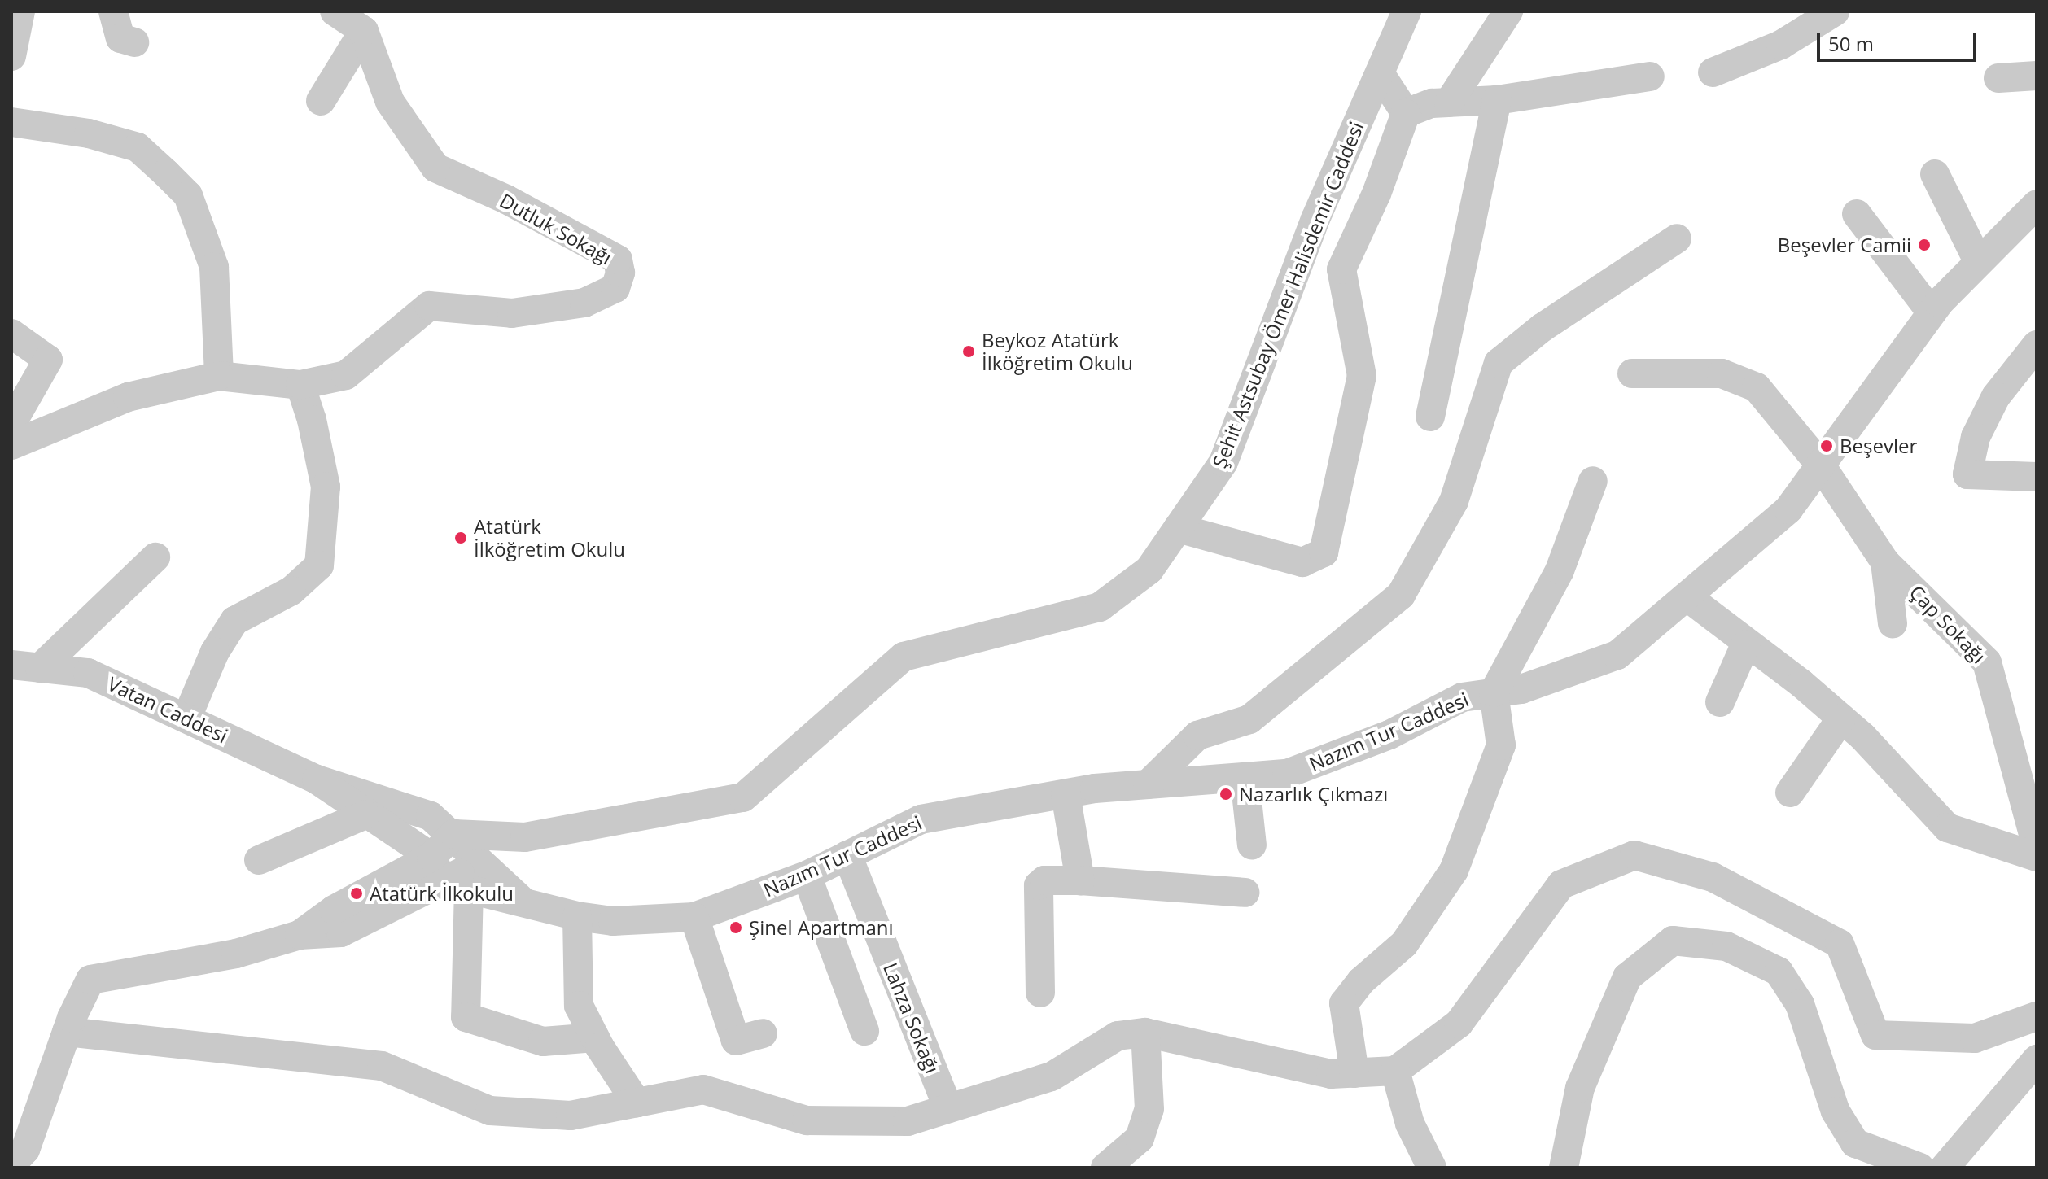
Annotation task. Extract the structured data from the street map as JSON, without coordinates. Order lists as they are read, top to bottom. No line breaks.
{"streets":{"street":["Dutluk Sokağı","Şehit Astsubay Ömer Halisdemir Caddesi","Çap Sokağı","Vatan Caddesi","Nazım Tur Caddesi","Lahza Sokağı"]},"crossings":[["Çap Sokağı","Nazım Tur Caddesi"],["Vatan Caddesi","Nazım Tur Caddesi"],["Nazım Tur Caddesi","Lahza Sokağı"]],"places":["Beşevler Camii","Beykoz Atatürk İlköğretim Okulu","Beşevler","Atatürk İlköğretim Okulu","Nazarlık Çıkmazı","Atatürk İlkokulu","Şinel Apartmanı"],"scale_bar":"50 m"}
